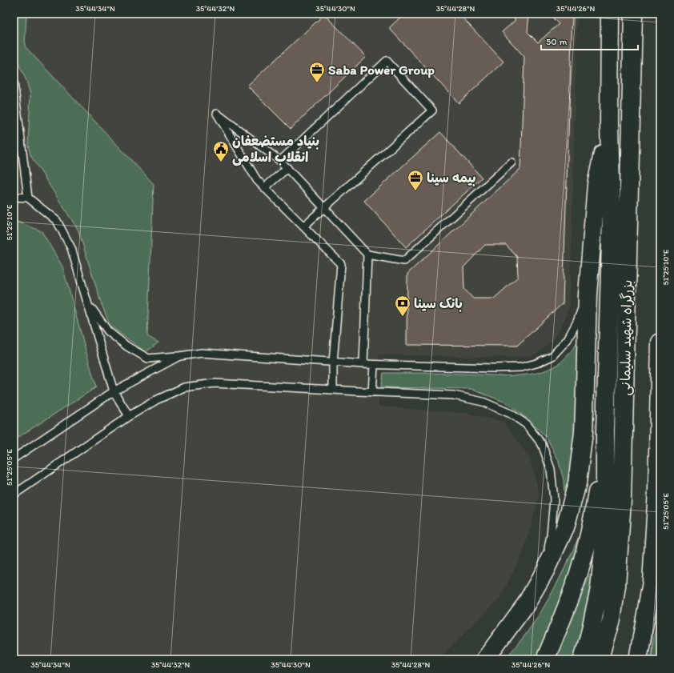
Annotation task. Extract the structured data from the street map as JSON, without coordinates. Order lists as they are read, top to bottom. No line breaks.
{"streets":{"highway":["بزرگراه شهید سلیمانی"]},"places":{"office":["Saba Power Group","بیمه سینا"],"public building":["بنیاد مستضعفان انقلاب اسلامی"],"bank":["بانک سینا"]},"scale_bar":"50 m","coordinates":["35°44'34\"N","35°44'32\"N","35°44'30\"N","35°44'28\"N","35°44'26\"N","51°25'10\"E","51°25'05\"E"]}
